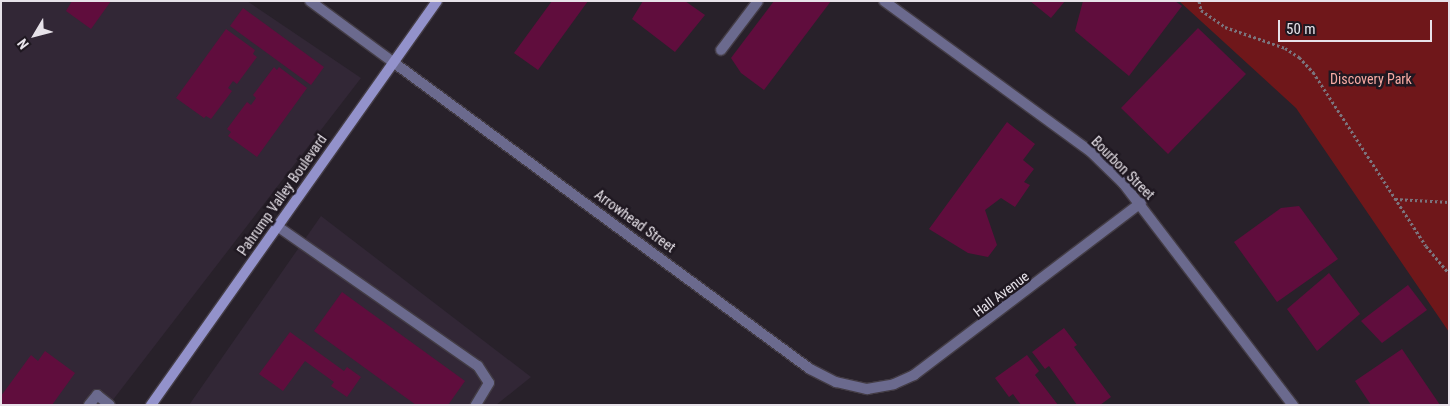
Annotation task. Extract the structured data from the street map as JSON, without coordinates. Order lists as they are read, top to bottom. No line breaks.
{"streets":{"main road":["Pahrump Valley Boulevard"],"street":["Bourbon Street","Arrowhead Street","Hall Avenue"]},"crossings":[["Bourbon Street","Hall Avenue"],["Pahrump Valley Boulevard","Arrowhead Street"],["Arrowhead Street","Hall Avenue"]],"parks":["Discovery Park"],"scale_bar":"50 m","north":"bottom left"}
